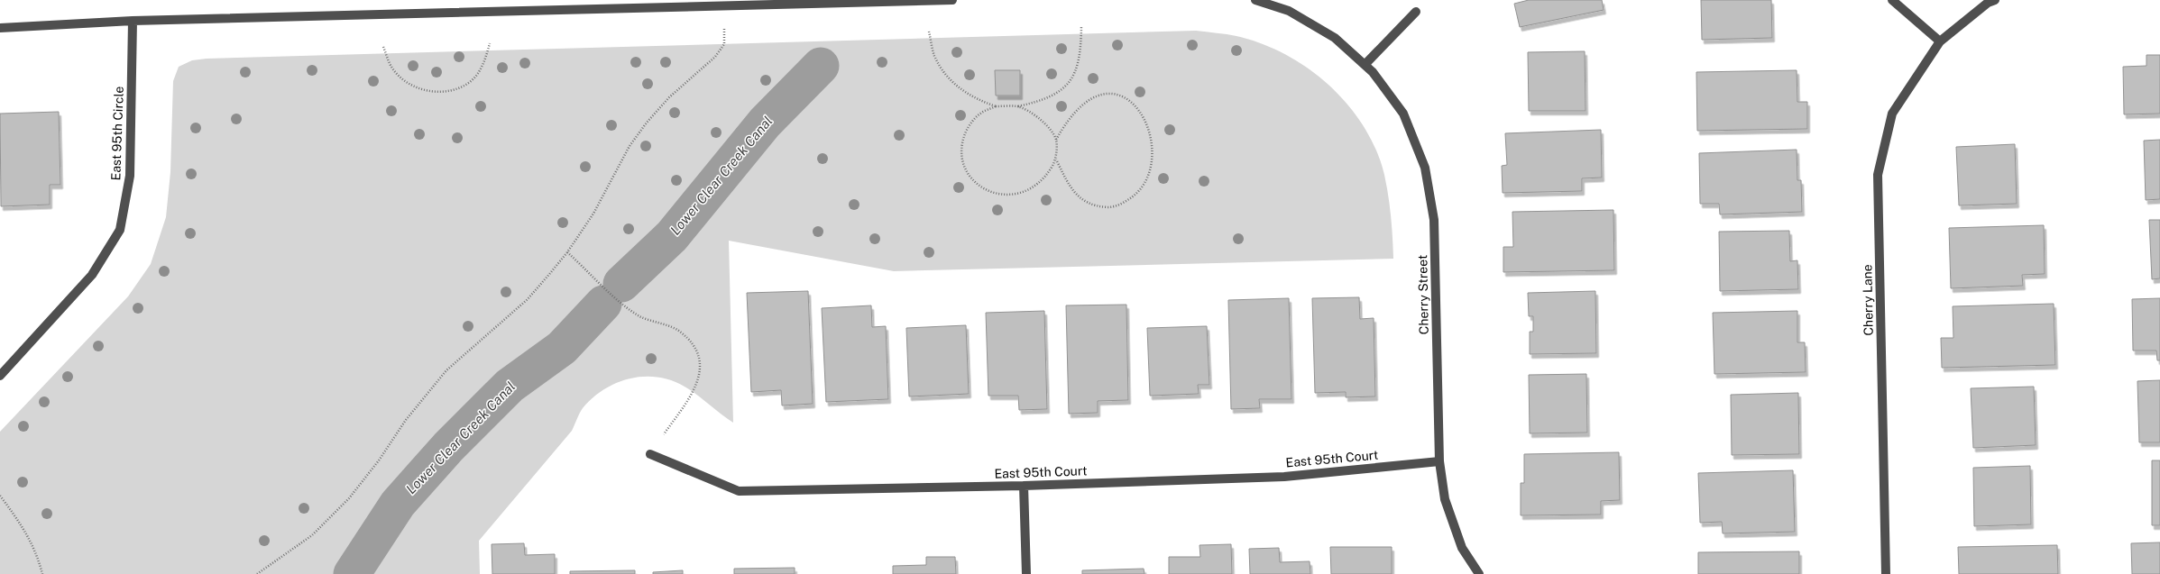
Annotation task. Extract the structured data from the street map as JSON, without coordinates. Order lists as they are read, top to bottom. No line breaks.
{"streets":{"street":["East 95th Circle","Cherry Street","Cherry Lane","East 95th Court"]},"crossings":[["Cherry Street","East 95th Court"]],"water":["Lower Clear Creek Canal"]}
